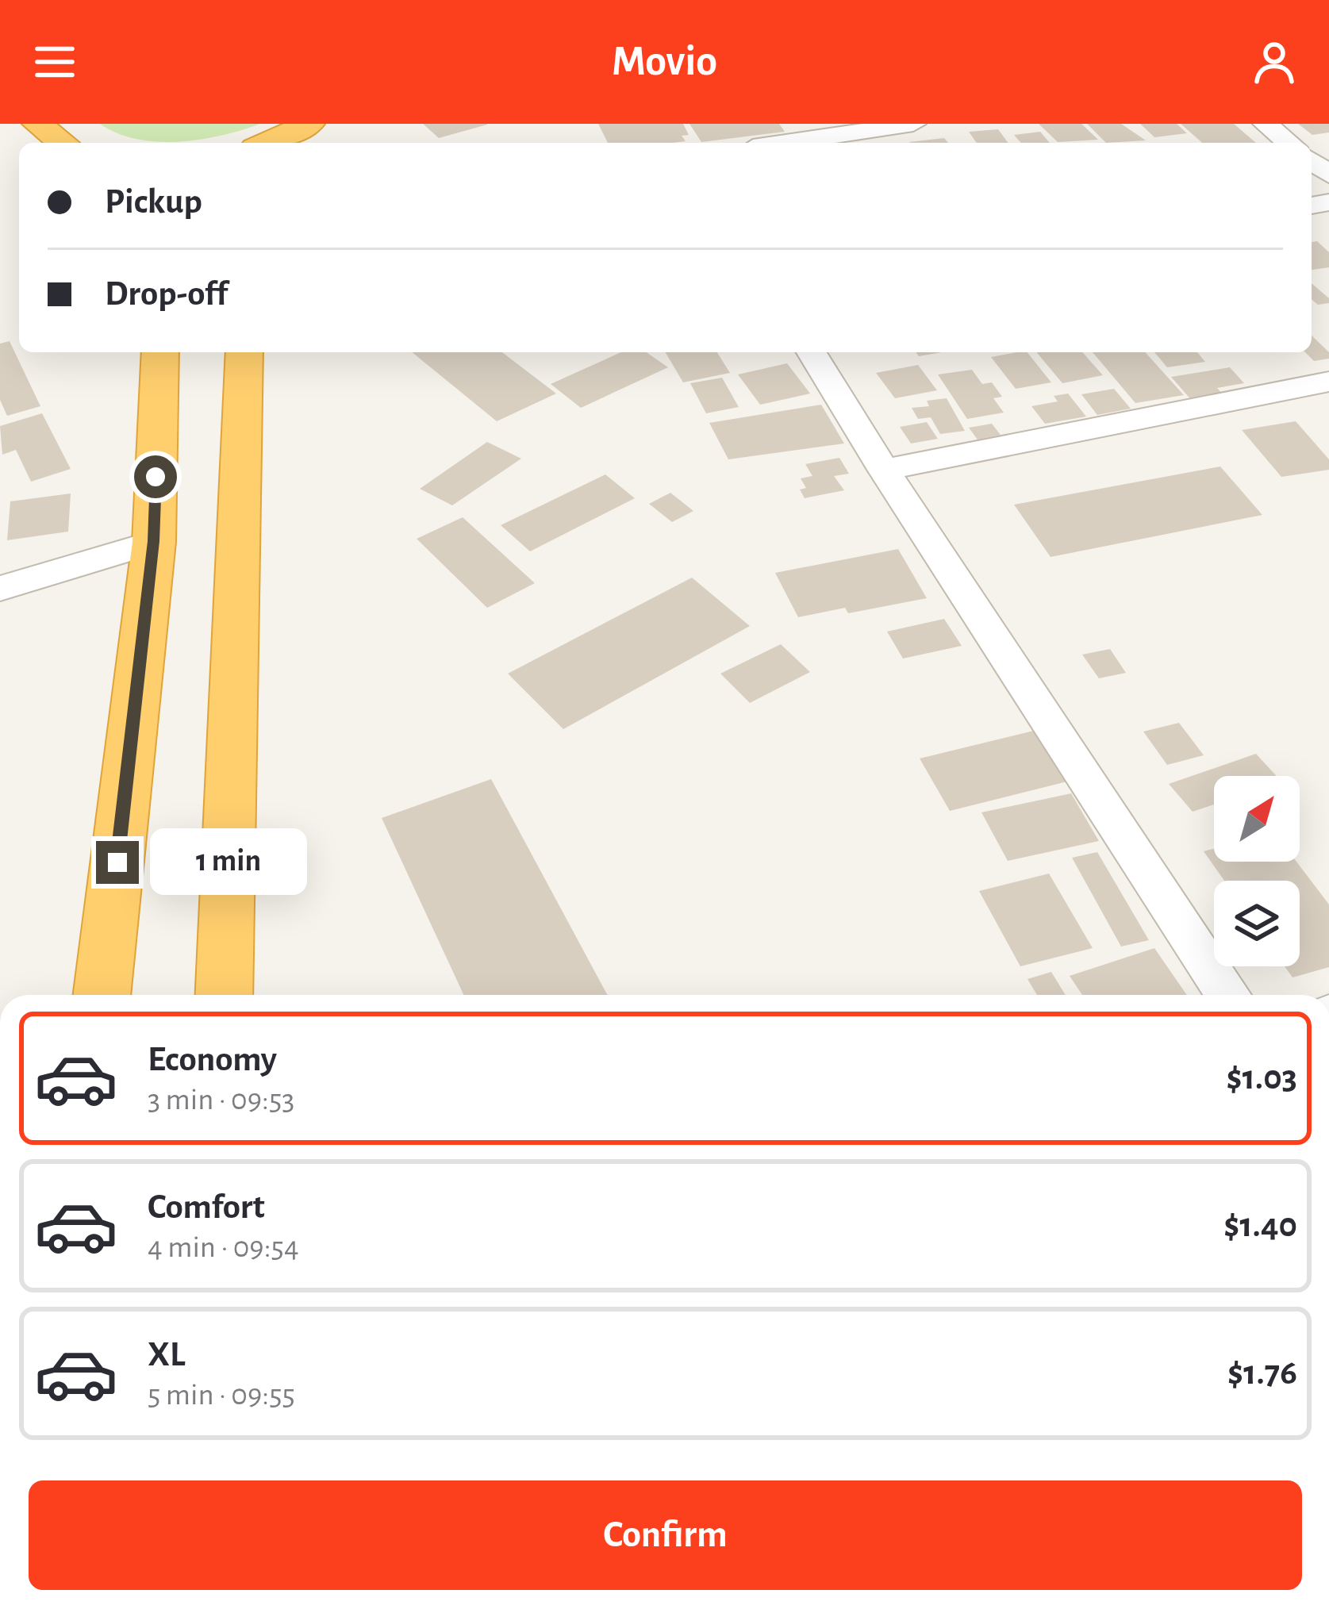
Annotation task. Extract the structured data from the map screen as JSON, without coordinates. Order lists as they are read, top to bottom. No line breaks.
{"north":"top right","page":{"header":"Movio","banner":["Pickup","Drop-off"],"bubble":"1 min","list":[{"name":"Economy","note":"3 min · 09:53","value":"$1.03"},{"name":"Comfort","note":"4 min · 09:54","value":"$1.40"},{"name":"XL","note":"5 min · 09:55","value":"$1.76"}],"buttons":"Confirm"}}
